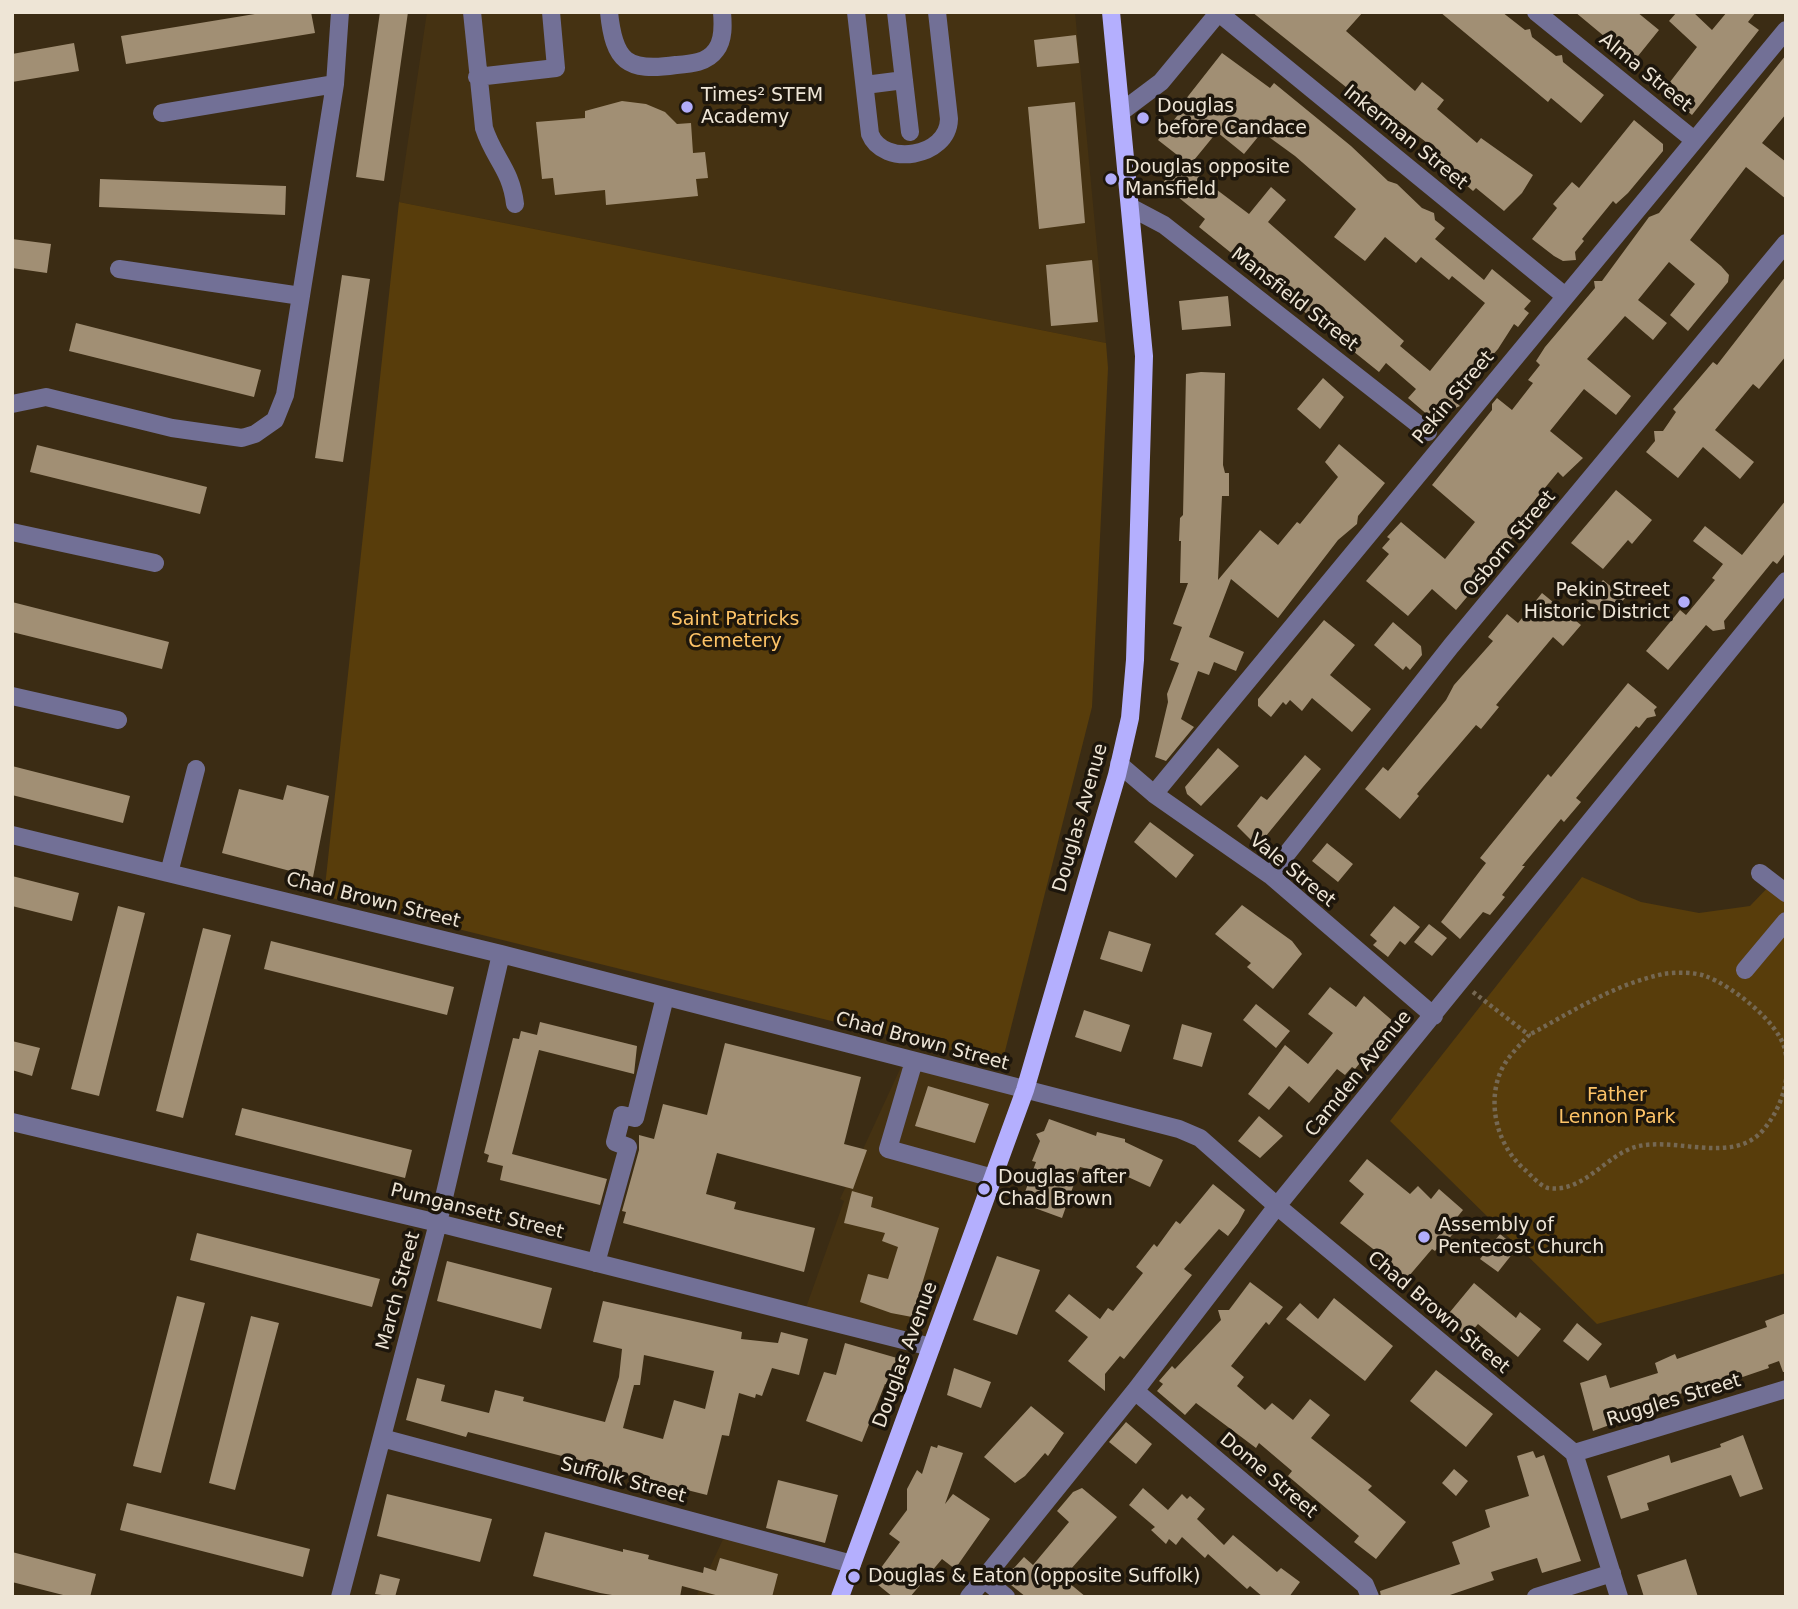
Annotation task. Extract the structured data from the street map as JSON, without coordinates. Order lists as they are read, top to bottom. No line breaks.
{"streets":{"main road":["Douglas Avenue"],"street":["Alma Street","Inkerman Street","Mansfield Street","Pekin Street","Osborn Street","Vale Street","Chad Brown Street","Camden Avenue","Pumgansett Street","March Street","Ruggles Street","Dome Street","Suffolk Street"]},"crossings":[["Alma Street","Pekin Street"],["Inkerman Street","Pekin Street"],["Mansfield Street","Douglas Avenue"],["Pekin Street","Vale Street"],["Osborn Street","Vale Street"],["Douglas Avenue","Vale Street"],["Douglas Avenue","Chad Brown Street"],["Douglas Avenue","Pumgansett Street"],["Douglas Avenue","Suffolk Street"],["Vale Street","Camden Avenue"],["Chad Brown Street","Camden Avenue"],["Chad Brown Street","March Street"],["Chad Brown Street","Ruggles Street"],["Camden Avenue","Dome Street"],["Pumgansett Street","March Street"],["March Street","Suffolk Street"]],"parks":["Saint Patricks Cemetery","Father Lennon Park"],"places":["Times² STEM Academy","Douglas before Candace","Douglas opposite Mansfield","Pekin Street Historic District","Douglas after Chad Brown","Assembly of Pentecost Church","Douglas & Eaton (opposite Suffolk)"]}
